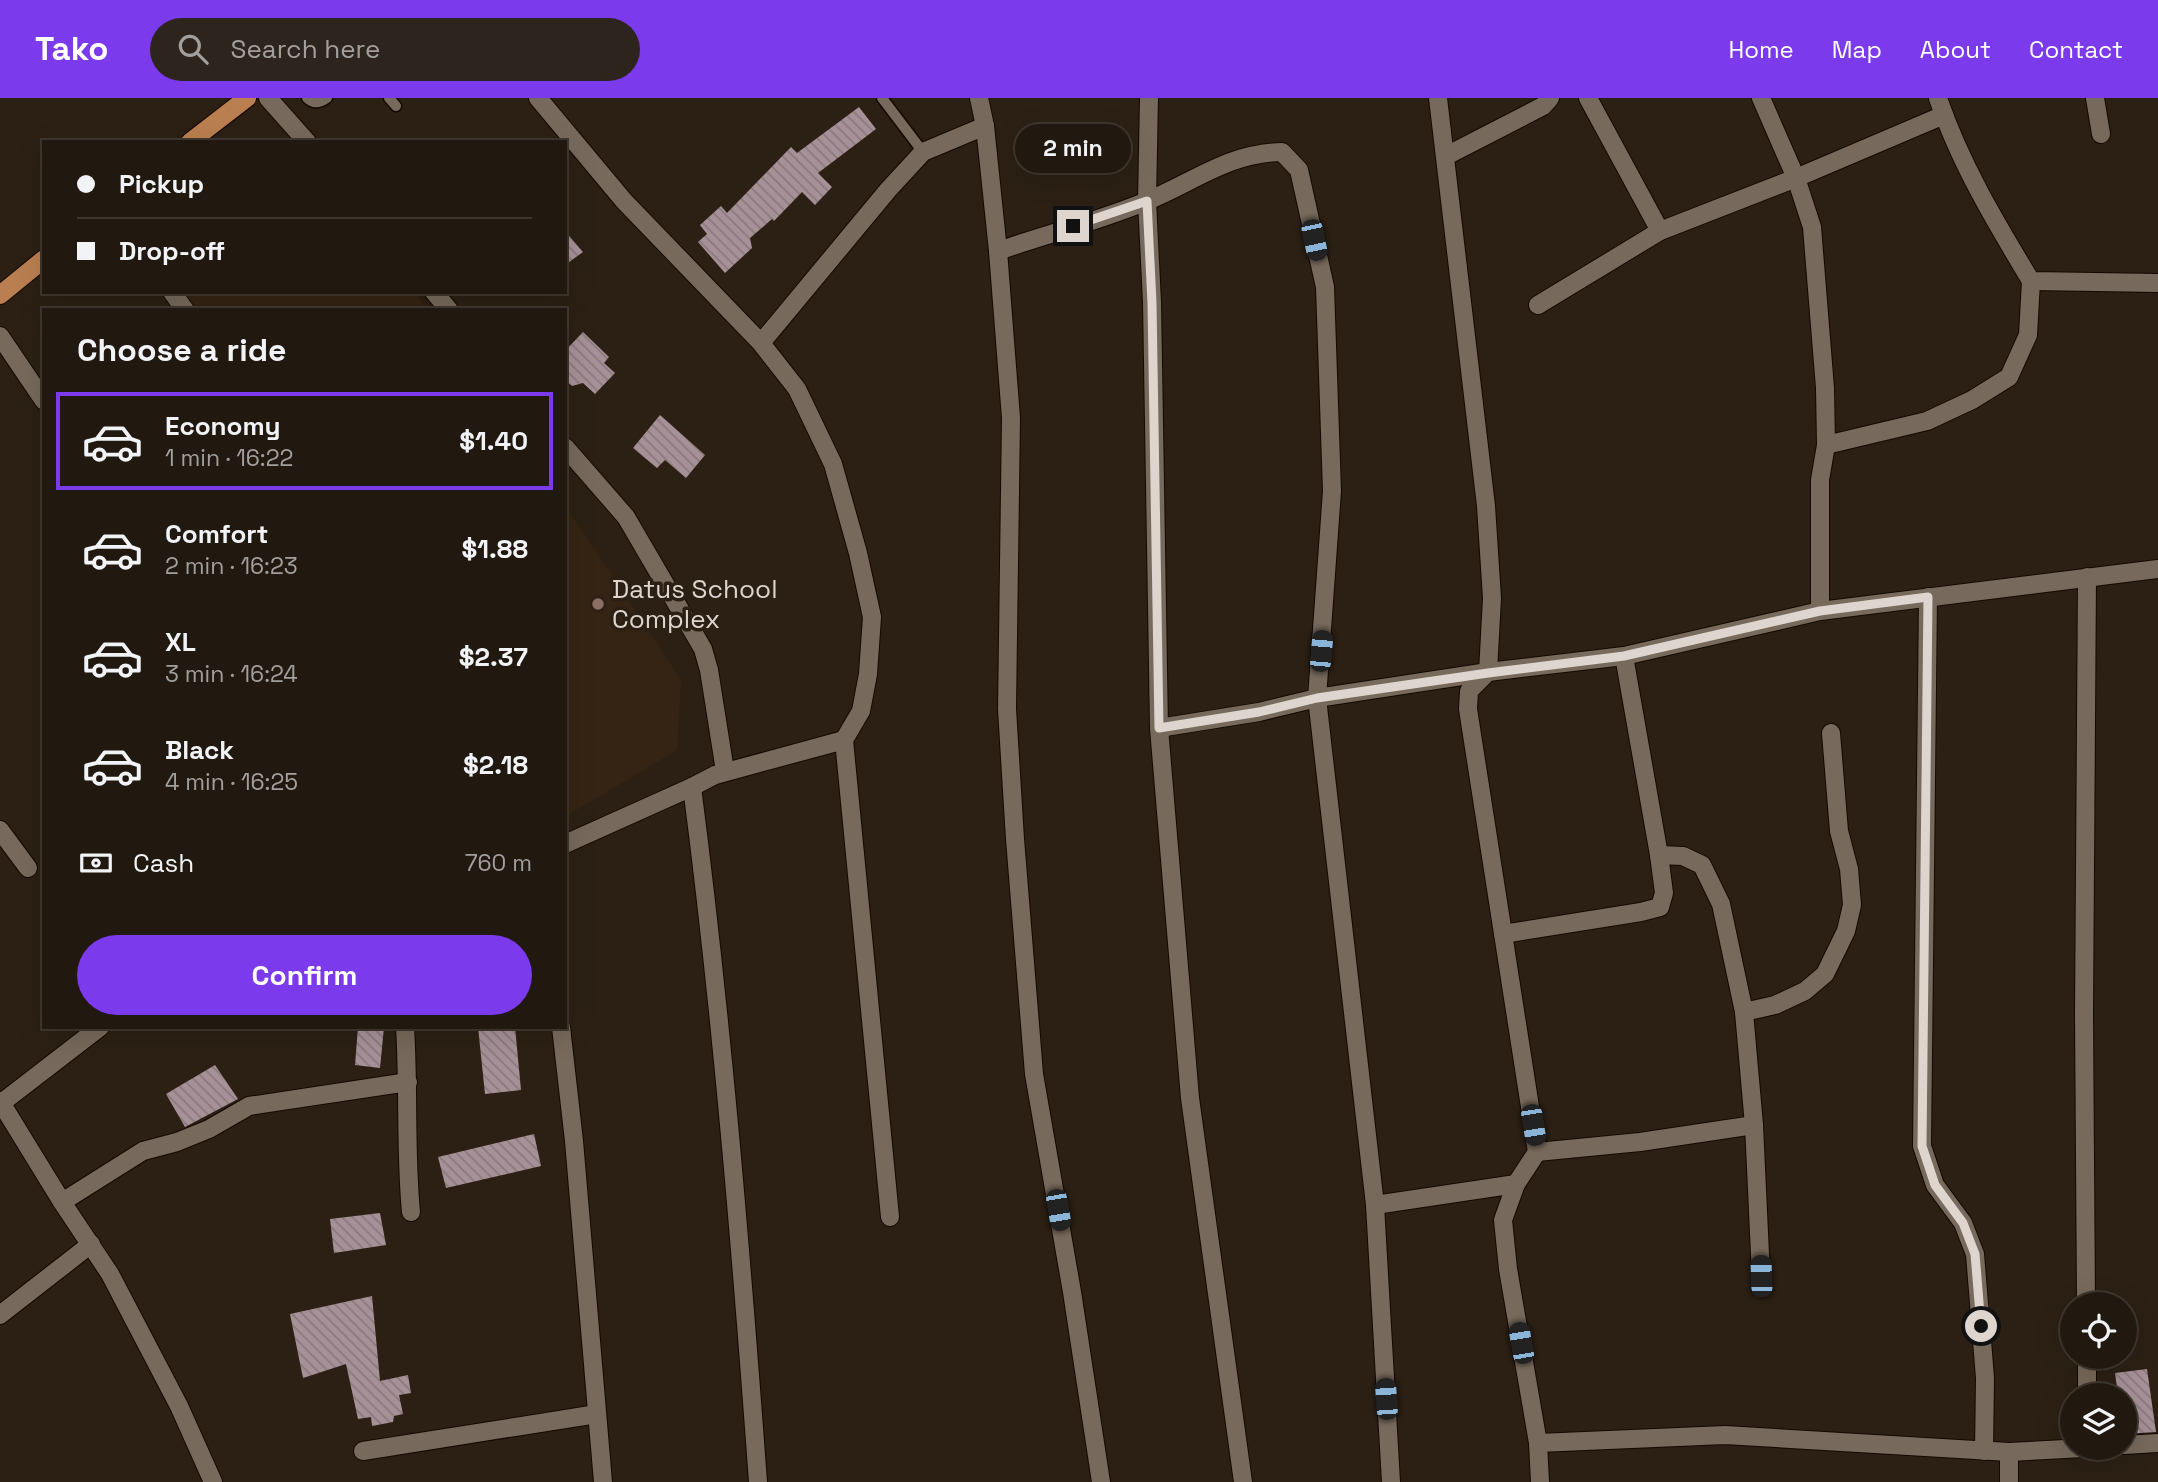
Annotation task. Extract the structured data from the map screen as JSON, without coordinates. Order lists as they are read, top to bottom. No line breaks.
{"places":["Datus School Complex"],"page":{"header":"Tako","search":"Search here","nav":["Home","Map","About","Contact"],"bubble":"2 min","banner":["Pickup","Drop-off"],"heading":"Choose a ride","list":[{"name":"Economy","note":"1 min · 16:22","value":"$1.40"},{"name":"Comfort","note":"2 min · 16:23","value":"$1.88"},{"name":"XL","note":"3 min · 16:24","value":"$2.37"},{"name":"Black","note":"4 min · 16:25","value":"$2.18"}],"pay":["Cash","760 m"],"buttons":"Confirm"}}
